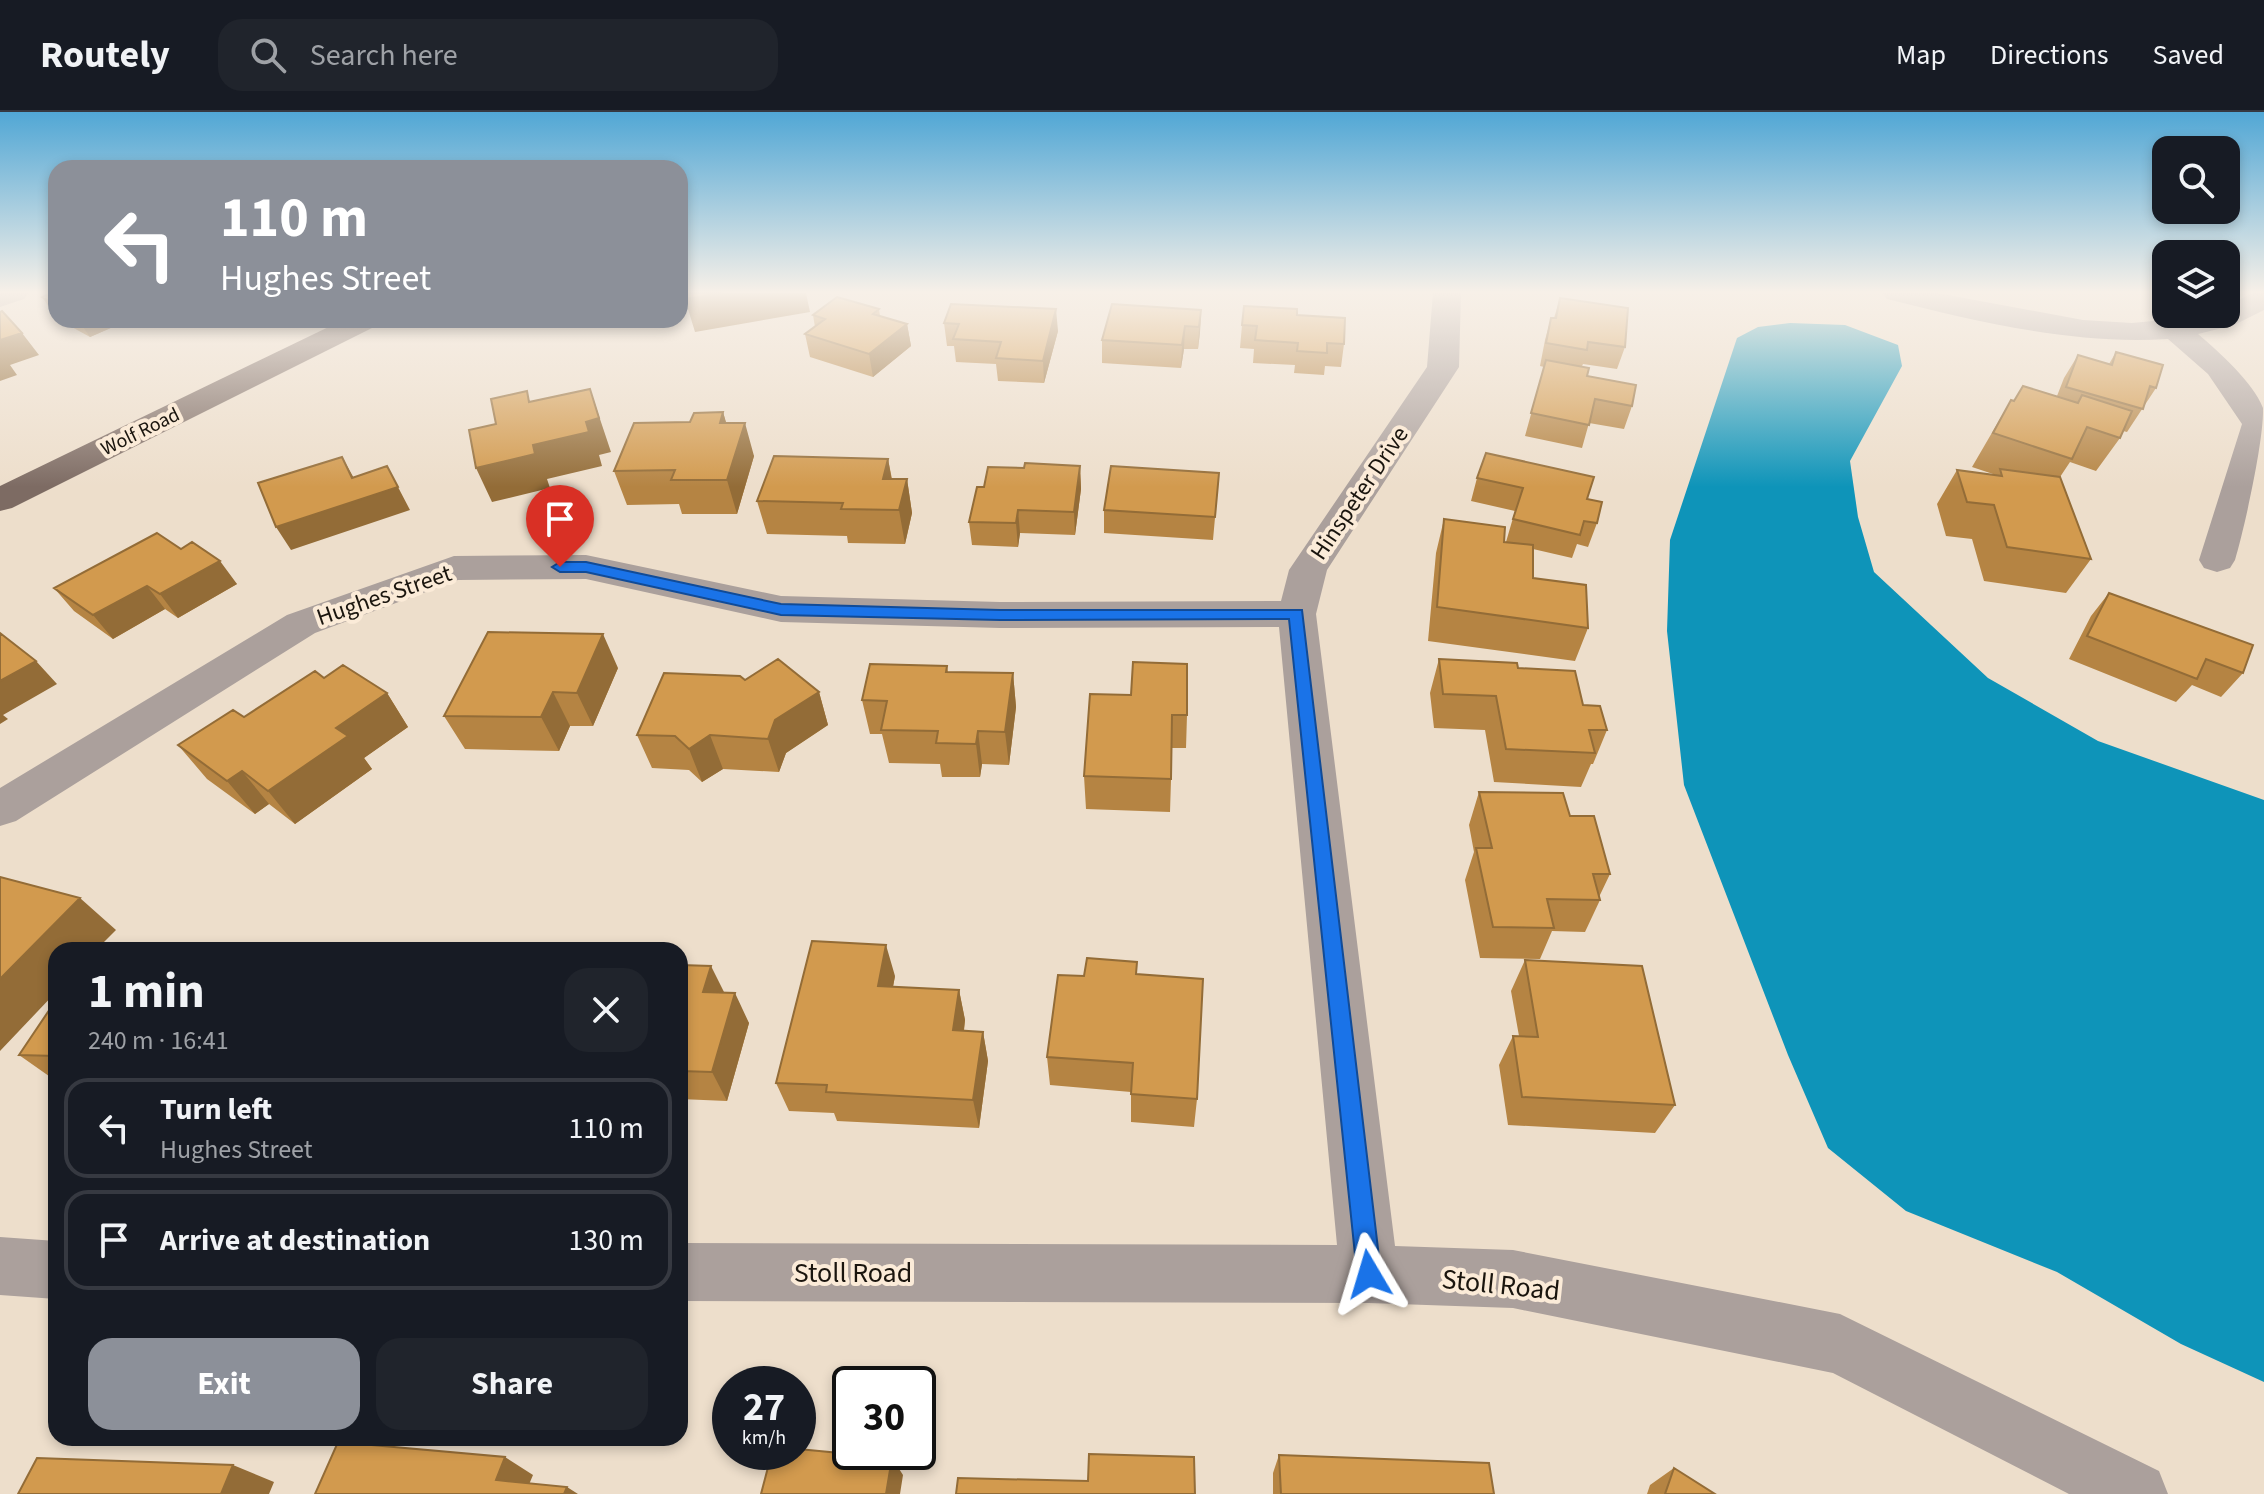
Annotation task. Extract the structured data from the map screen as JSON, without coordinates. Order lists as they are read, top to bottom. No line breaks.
{"streets":{"main road":["Wolf Road"],"street":["Hinspeter Drive","Hughes Street","Stoll Road"]},"crossings":[["Hinspeter Drive","Hughes Street"],["Hinspeter Drive","Stoll Road"]],"page":{"header":"Routely","search":"Search here","nav":["Map","Directions","Saved"],"turn":["110 m","Hughes Street"],"heading":["1 min","240 m · 16:41"],"list":[{"name":"Turn left","note":"Hughes Street","value":"110 m"},{"name":"Arrive at destination","value":"130 m"}],"buttons":["Exit","Share"],"speed":"27 km/h","limit":"30"}}
